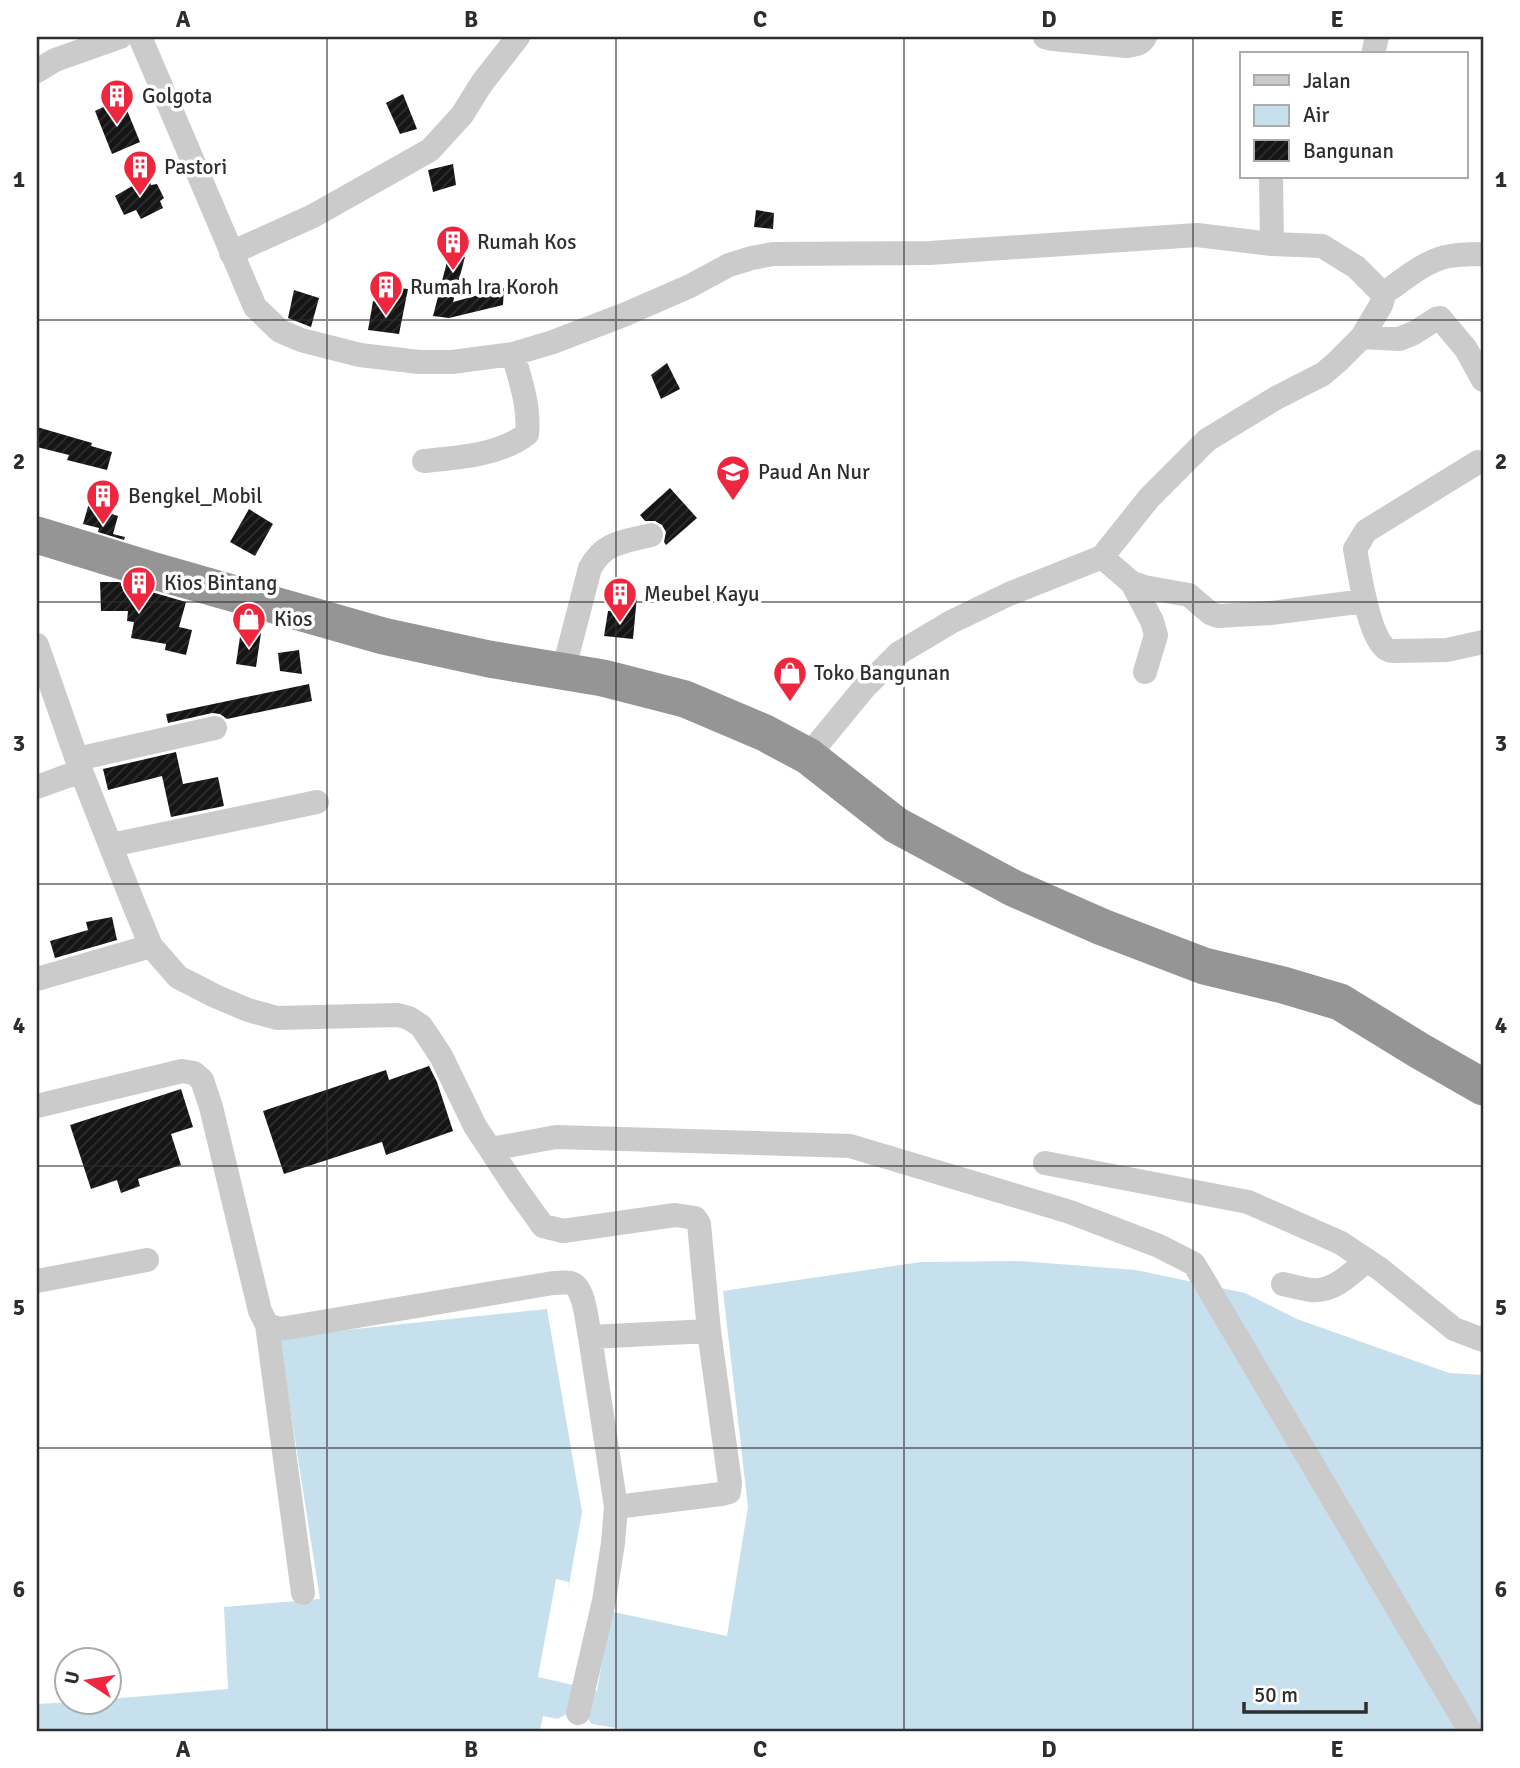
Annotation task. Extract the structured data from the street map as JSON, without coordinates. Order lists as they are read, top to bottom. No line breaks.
{"places":{"building":["Golgota","Pastori","Rumah Kos","Rumah Ira Koroh","Bengkel_Mobil","Kios Bintang","Meubel Kayu"],"school or university":["Paud An Nur"],"shop":["Kios","Toko Bangunan"]},"legend":["Jalan","Air","Bangunan"],"scale_bar":"50 m","north":"left","grid":{"columns":["A","B","C","D","E"],"rows":["1","2","3","4","5","6"]}}
